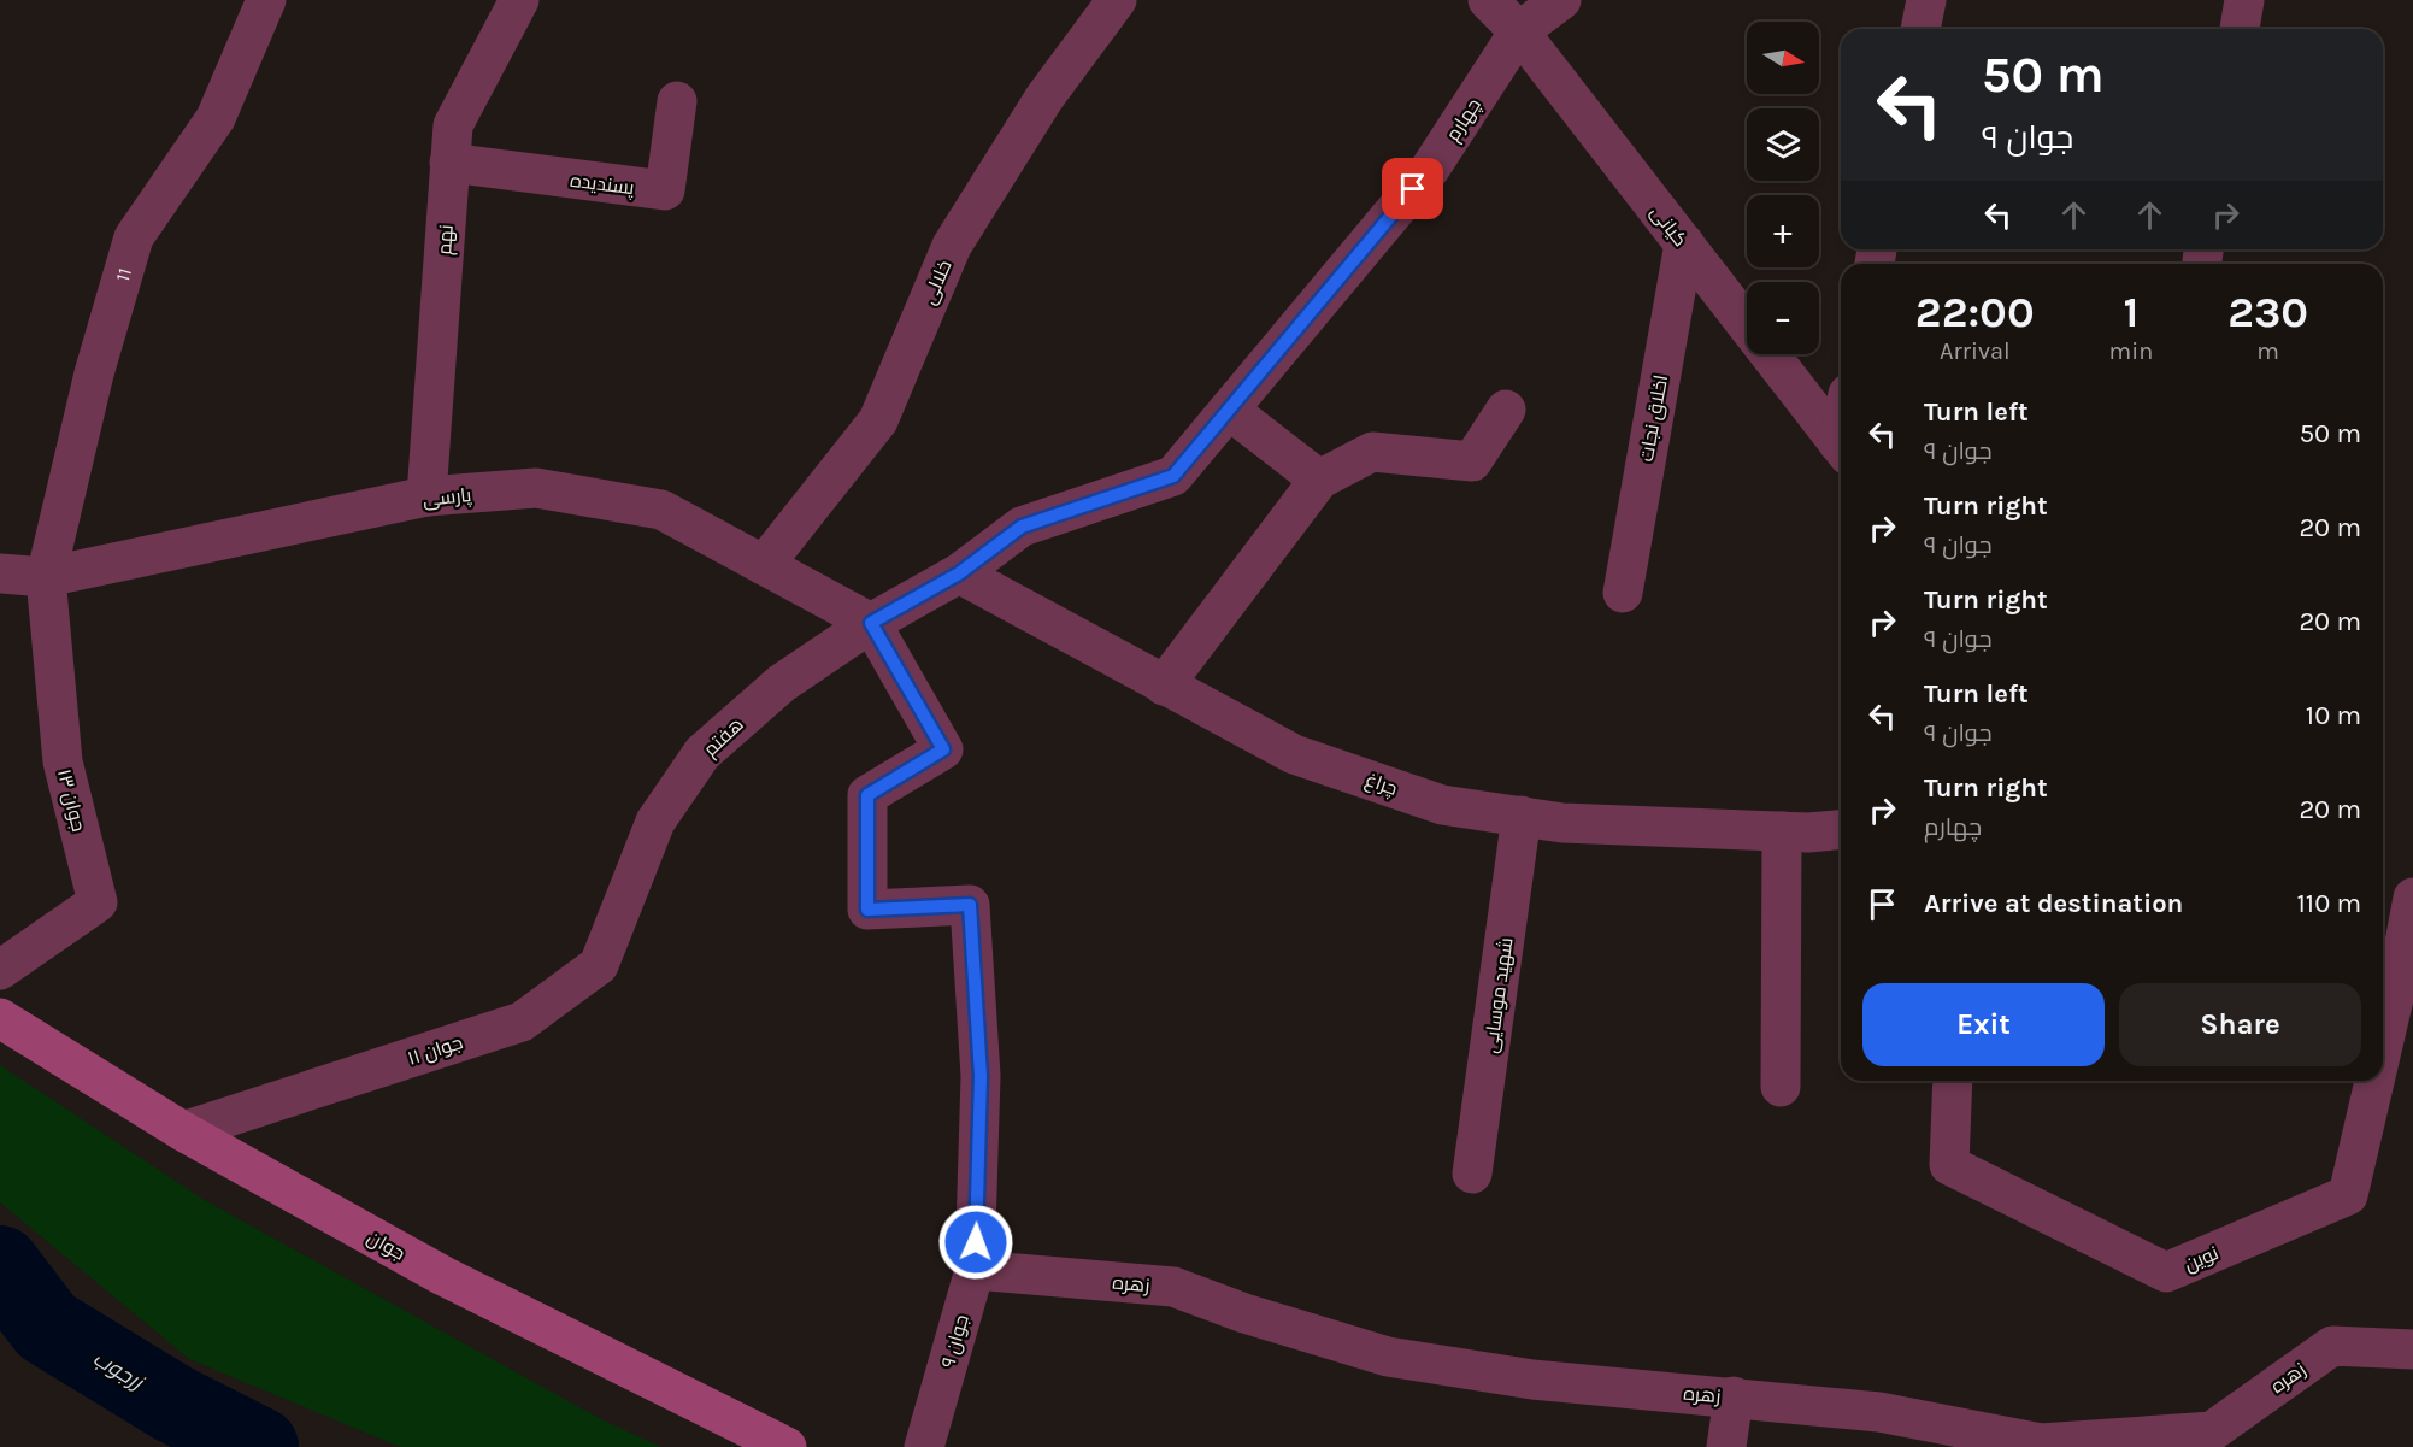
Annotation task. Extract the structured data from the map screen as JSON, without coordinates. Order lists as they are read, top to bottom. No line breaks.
{"streets":{"main road":["جوان"],"street":["چهارم","پسندیده","کیانی","نهم","11","خلالی","اخلاق نجات","پارسی","هفتم","چراغ","جوان ۱۳","شهید موسایی","جوان ۱۱","نوین","زهره","جوان ۹"]},"crossings":[["چهارم","کیانی"],["چهارم","پارسی"],["چهارم","هفتم"],["چهارم","چراغ"],["چهارم","جوان ۹"],["پسندیده","نهم"],["کیانی","اخلاق نجات"],["نهم","پارسی"],["11","پارسی"],["11","جوان ۱۳"],["خلالی","پارسی"],["پارسی","هفتم"],["پارسی","جوان ۱۳"],["پارسی","جوان ۹"],["هفتم","جوان ۱۱"],["هفتم","جوان ۹"],["چراغ","شهید موسایی"],["جوان ۱۱","جوان"],["زهره","جوان ۹"]],"water":["زرجوب"],"north":"right","page":{"map_buttons":["+","−"],"turn":["50 m","جوان ۹"],"eta":["22:00","Arrival","1","min","230","m"],"list":[{"name":"Turn left","note":"جوان ۹","value":"50 m"},{"name":"Turn right","note":"جوان ۹","value":"20 m"},{"name":"Turn right","note":"جوان ۹","value":"20 m"},{"name":"Turn left","note":"جوان ۹","value":"10 m"},{"name":"Turn right","note":"چهارم","value":"20 m"},{"name":"Arrive at destination","value":"110 m"}],"buttons":["Exit","Share"]}}
